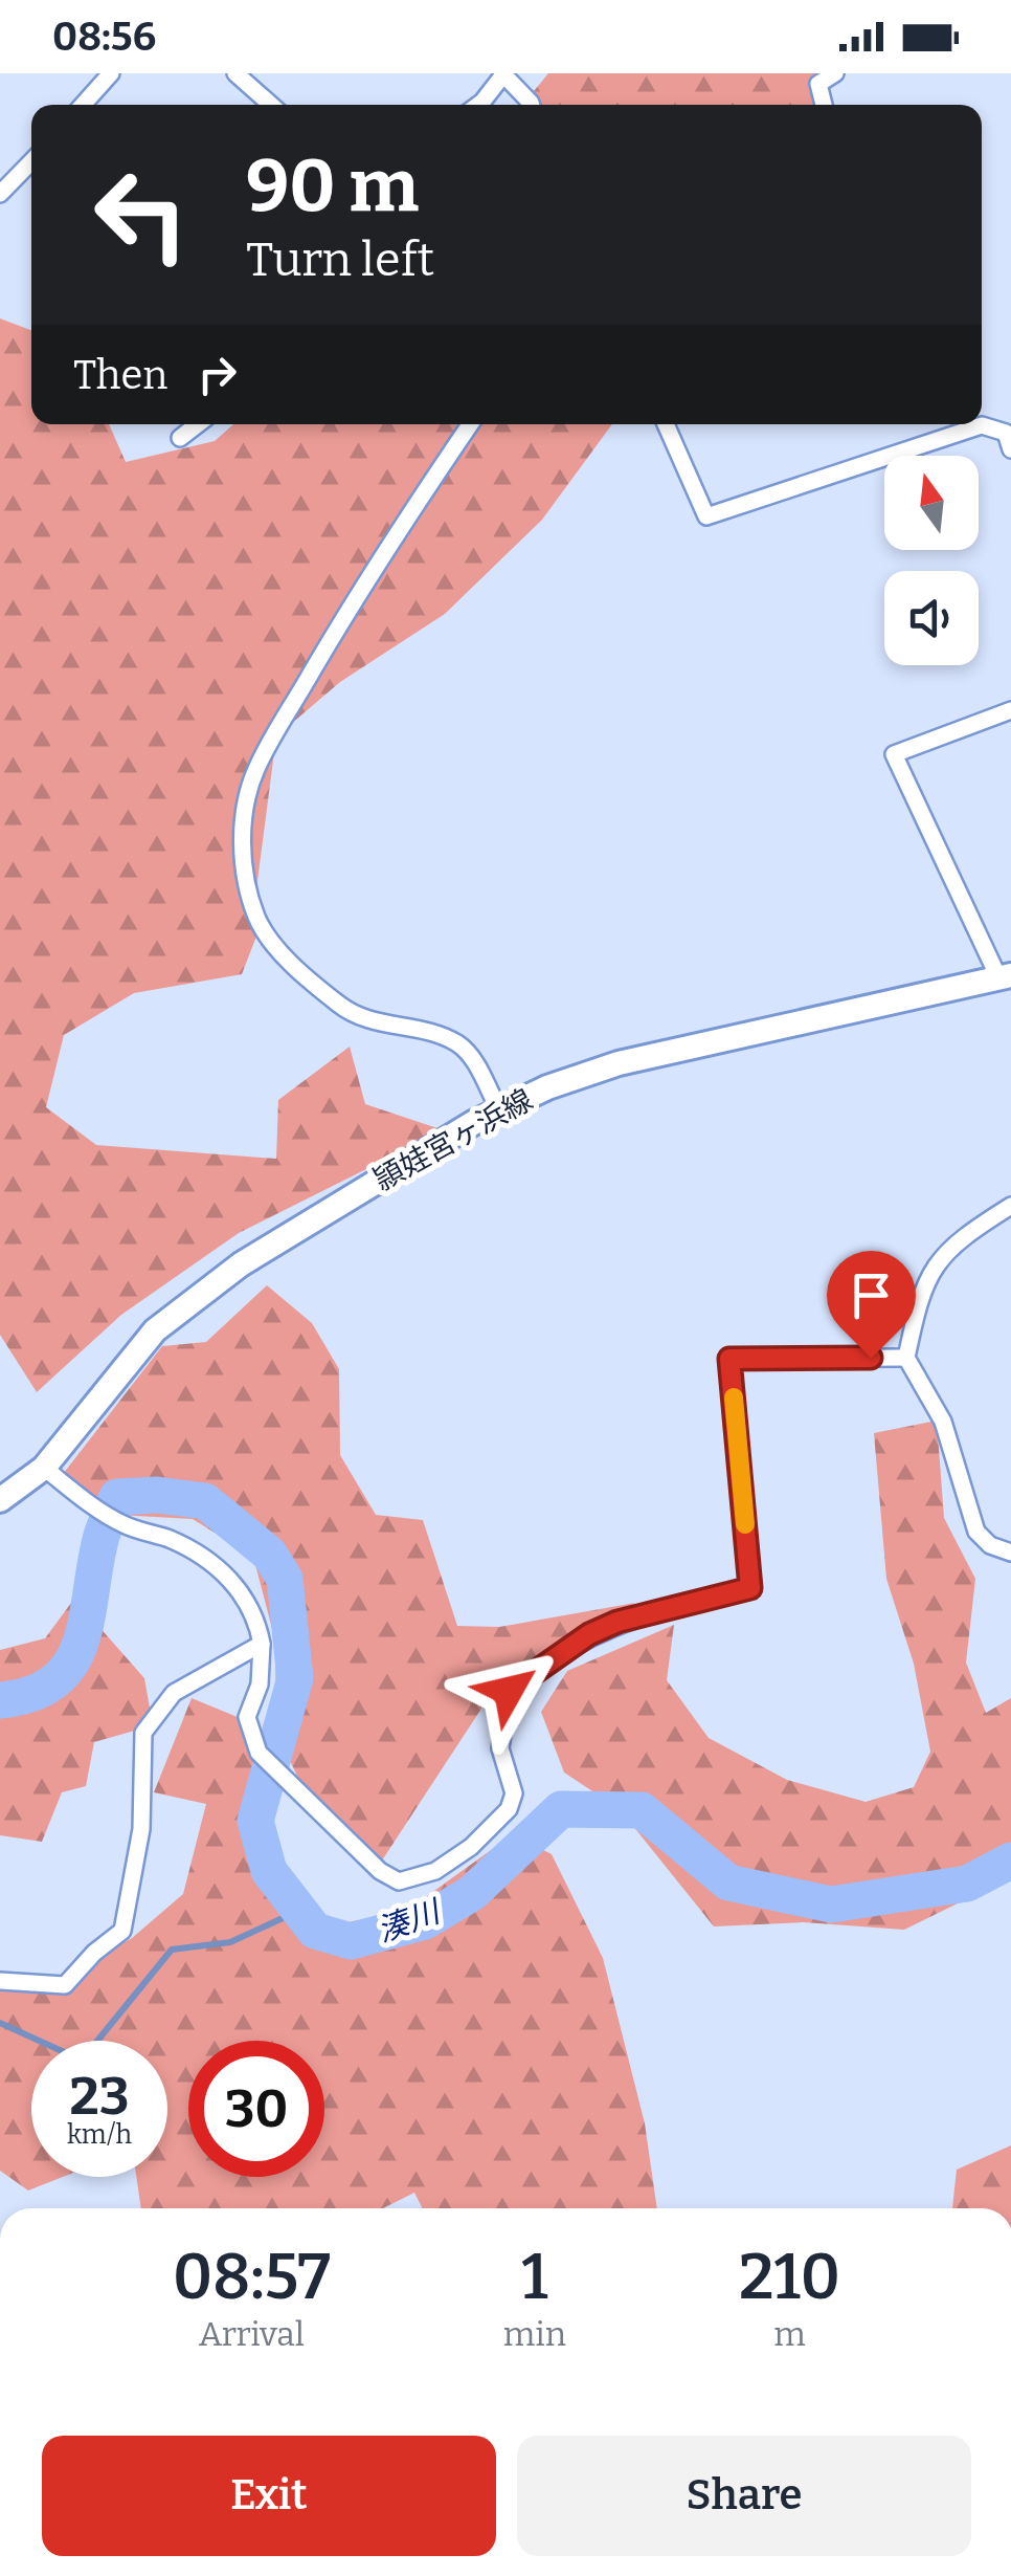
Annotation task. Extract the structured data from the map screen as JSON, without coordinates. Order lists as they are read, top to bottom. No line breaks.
{"streets":{"main road":["頴娃宮ヶ浜線"]},"water":["湊川"],"north":"top","page":{"status":"08:56","turn":["90 m","Turn left"],"then":"Then","speed":"23 km/h","limit":"30","eta":["08:57","Arrival","1","min","210","m"],"buttons":["Exit","Share"]}}
